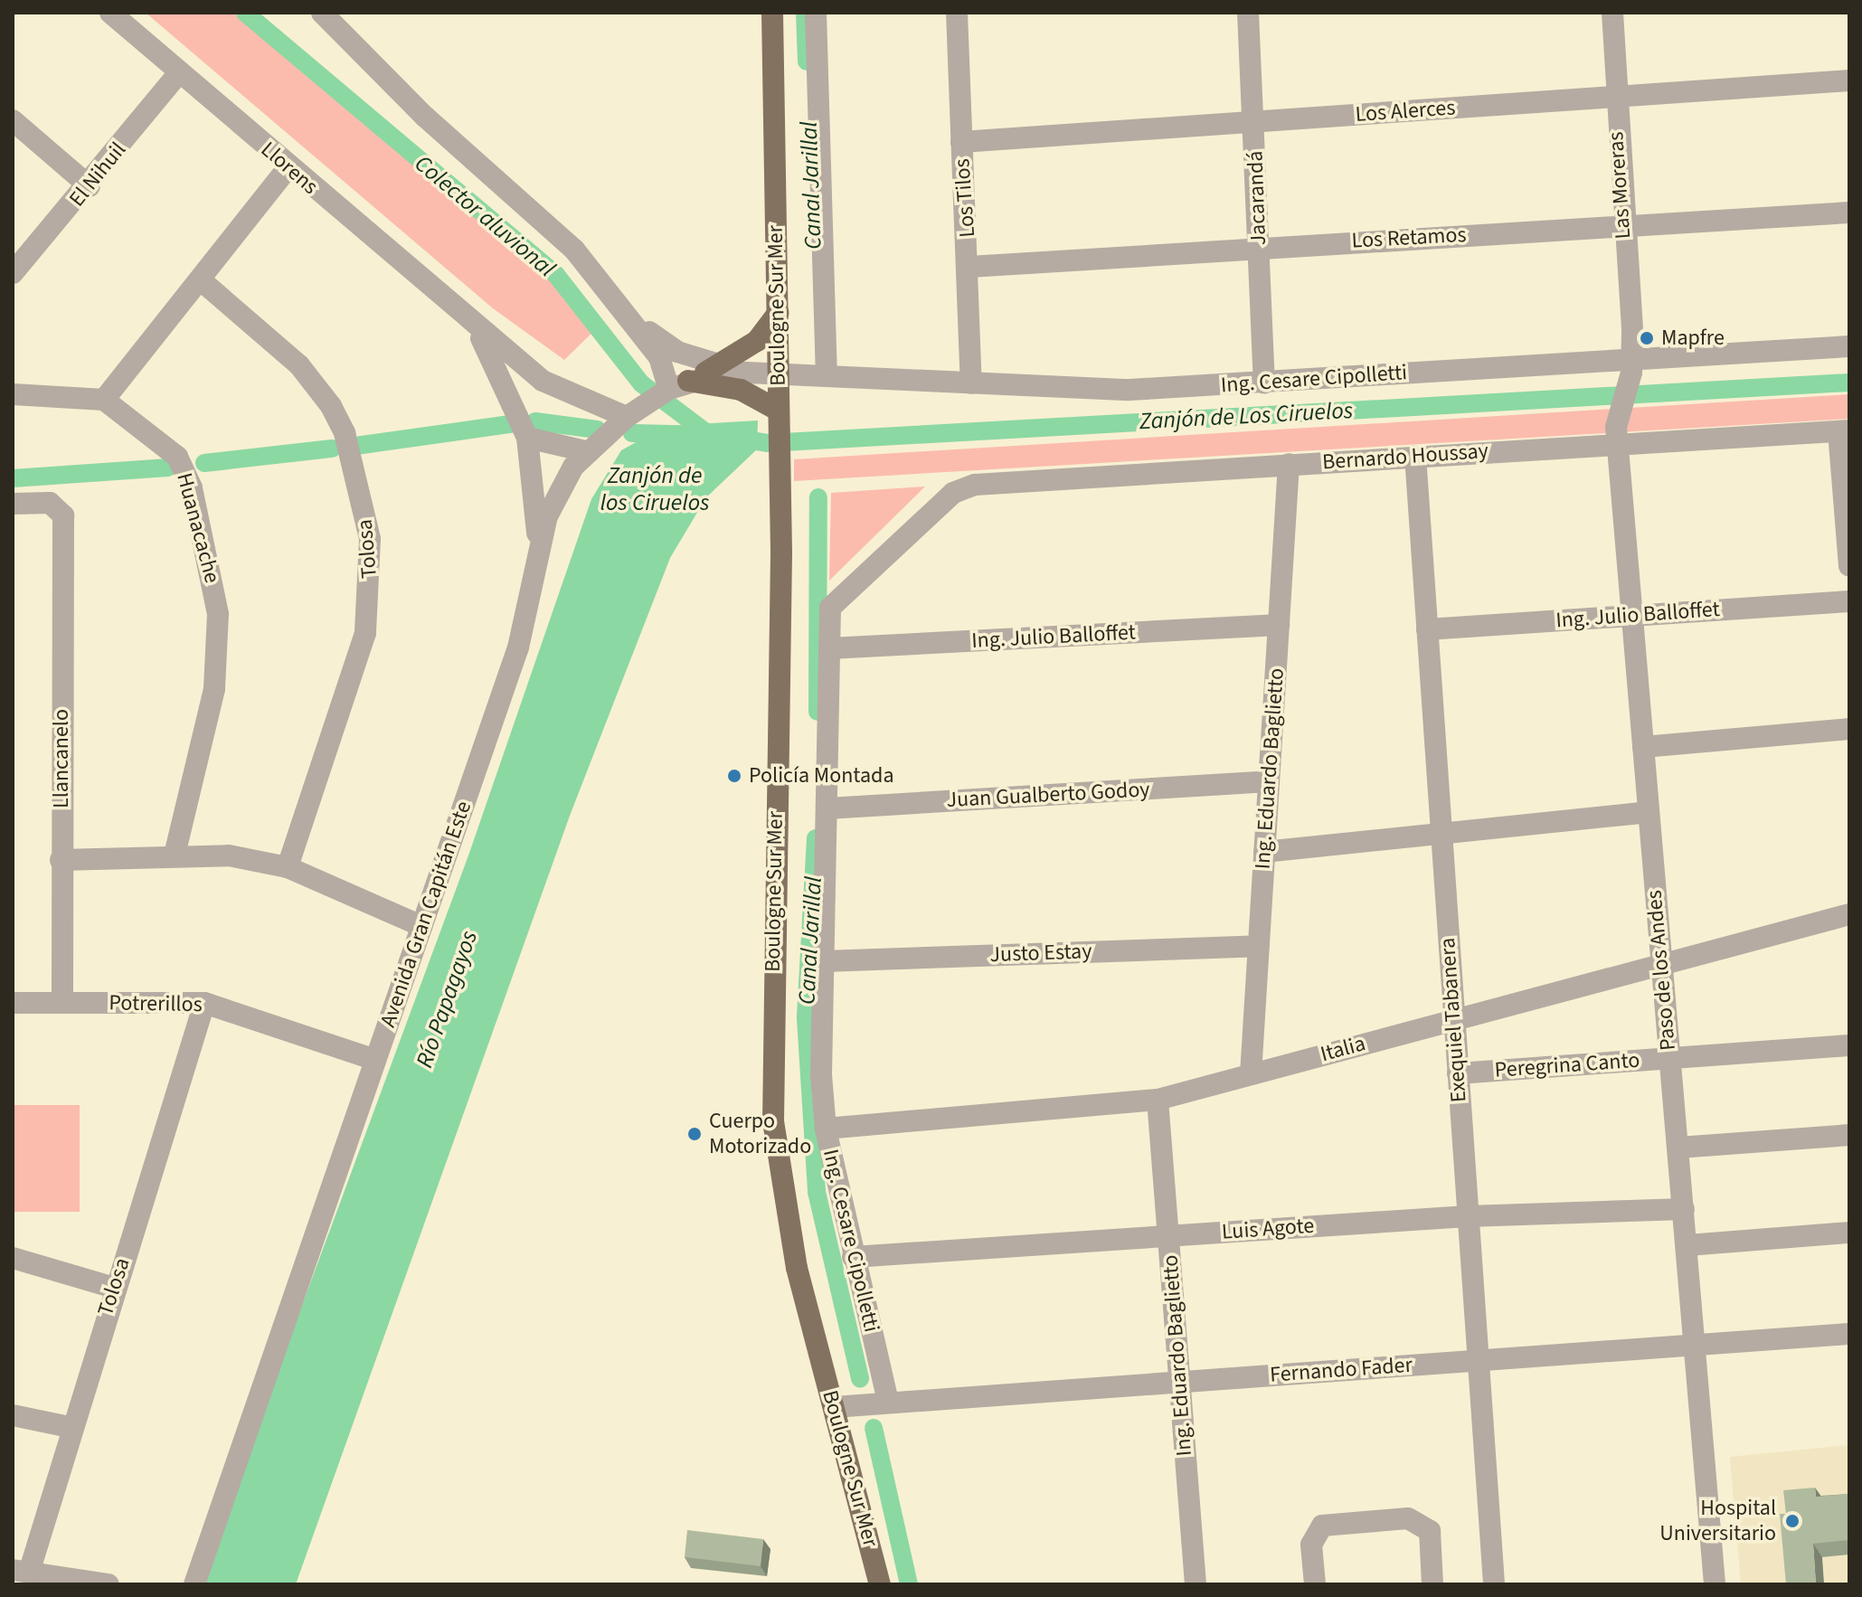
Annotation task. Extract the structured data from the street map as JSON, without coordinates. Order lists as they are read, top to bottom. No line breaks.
{"streets":{"main road":["Boulogne Sur Mer"],"street":["Los Alerces","Llorens","El Nihuil","Las Moreras","Los Tilos","Jacarandá","Los Retamos","Ing. Cesare Cipolletti","Bernardo Houssay","Huanacache","Tolosa","Ing. Julio Balloffet","Llancanelo","Ing. Eduardo Baglietto","Juan Gualberto Godoy","Avenida Gran Capitán Este","Justo Estay","Paso de los Andes","Potrerillos","Exequiel Tabanera","Italia","Peregrina Canto","Luis Agote","Fernando Fader"]},"crossings":[["Los Alerces","Las Moreras"],["Los Alerces","Los Tilos"],["Los Alerces","Jacarandá"],["Llorens","El Nihuil"],["Llorens","Avenida Gran Capitán Este"],["Las Moreras","Los Retamos"],["Las Moreras","Ing. Cesare Cipolletti"],["Las Moreras","Paso de los Andes"],["Los Tilos","Los Retamos"],["Los Tilos","Ing. Cesare Cipolletti"],["Jacarandá","Los Retamos"],["Jacarandá","Ing. Cesare Cipolletti"],["Boulogne Sur Mer","Ing. Cesare Cipolletti"],["Boulogne Sur Mer","Fernando Fader"],["Ing. Cesare Cipolletti","Bernardo Houssay"],["Ing. Cesare Cipolletti","Ing. Julio Balloffet"],["Ing. Cesare Cipolletti","Juan Gualberto Godoy"],["Ing. Cesare Cipolletti","Justo Estay"],["Ing. Cesare Cipolletti","Paso de los Andes"],["Ing. Cesare Cipolletti","Italia"],["Ing. Cesare Cipolletti","Luis Agote"],["Ing. Cesare Cipolletti","Fernando Fader"],["Bernardo Houssay","Ing. Eduardo Baglietto"],["Bernardo Houssay","Paso de los Andes"],["Bernardo Houssay","Exequiel Tabanera"],["Tolosa","Potrerillos"],["Ing. Julio Balloffet","Ing. Eduardo Baglietto"],["Ing. Julio Balloffet","Paso de los Andes"],["Ing. Julio Balloffet","Exequiel Tabanera"],["Llancanelo","Potrerillos"],["Ing. Eduardo Baglietto","Juan Gualberto Godoy"],["Ing. Eduardo Baglietto","Justo Estay"],["Ing. Eduardo Baglietto","Italia"],["Ing. Eduardo Baglietto","Luis Agote"],["Ing. Eduardo Baglietto","Fernando Fader"],["Avenida Gran Capitán Este","Potrerillos"],["Paso de los Andes","Italia"],["Paso de los Andes","Peregrina Canto"],["Paso de los Andes","Luis Agote"],["Paso de los Andes","Fernando Fader"],["Exequiel Tabanera","Italia"],["Exequiel Tabanera","Peregrina Canto"],["Exequiel Tabanera","Luis Agote"],["Exequiel Tabanera","Fernando Fader"]],"water":["Canal Jarillal","Colector aluvional","Zanjón de Los Ciruelos","Zanjón de los Ciruelos","Río Papagayos"],"places":["Mapfre","Policía Montada","Cuerpo Motorizado","Hospital Universitario"]}
